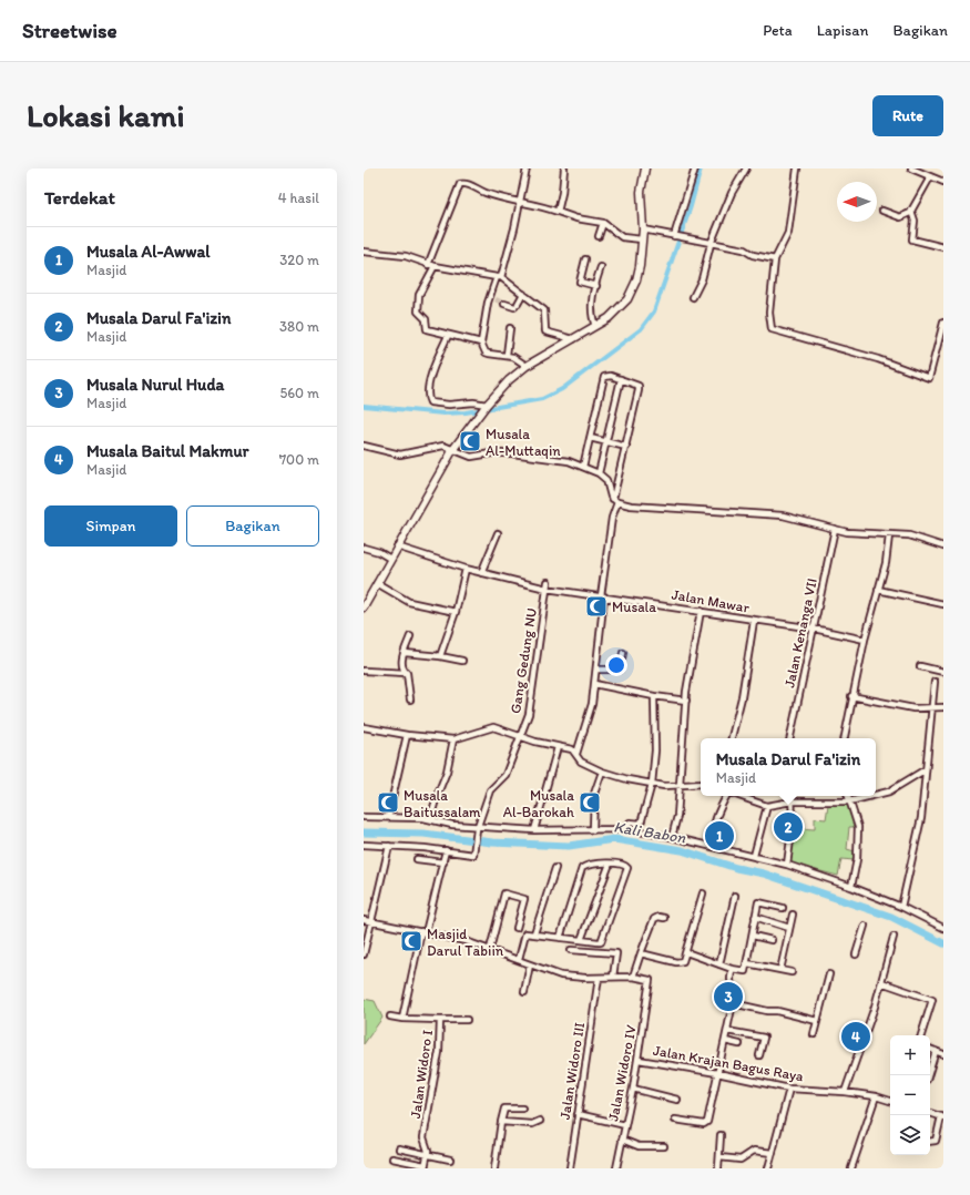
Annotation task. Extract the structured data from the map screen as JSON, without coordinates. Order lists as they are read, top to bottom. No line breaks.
{"streets":{"street":["Jalan Mawar","Jalan Kenanga VII","Gang Gedung NU","Jalan Krajan Bagus Raya","Jalan Widoro III","Jalan Widoro IV","Jalan Widoro I"]},"crossings":[["Jalan Mawar","Jalan Kenanga VII"],["Jalan Mawar","Gang Gedung NU"],["Jalan Krajan Bagus Raya","Jalan Widoro IV"]],"water":["Kali Babon"],"places":{"mosque":["Musala Al-Muttaqin","Musala","Musala Baitussalam","Musala Al-Barokah","Masjid Darul Tabiin"]},"north":"left","page":{"header":"Streetwise","nav":["Peta","Lapisan","Bagikan"],"buttons":["Rute",["Simpan","Bagikan"]],"title":"Lokasi kami","heading":["Terdekat","4 hasil"],"list":[{"mark":"1","name":"Musala Al-Awwal","note":"Masjid","value":"320 m"},{"mark":"2","name":"Musala Darul Fa'izin","note":"Masjid","value":"380 m"},{"mark":"3","name":"Musala Nurul Huda","note":"Masjid","value":"560 m"},{"mark":"4","name":"Musala Baitul Makmur","note":"Masjid","value":"700 m"}],"popup":["Musala Darul Fa'izin","Masjid"],"pins":["2","1","3","4"],"map_buttons":["+","−"]}}
